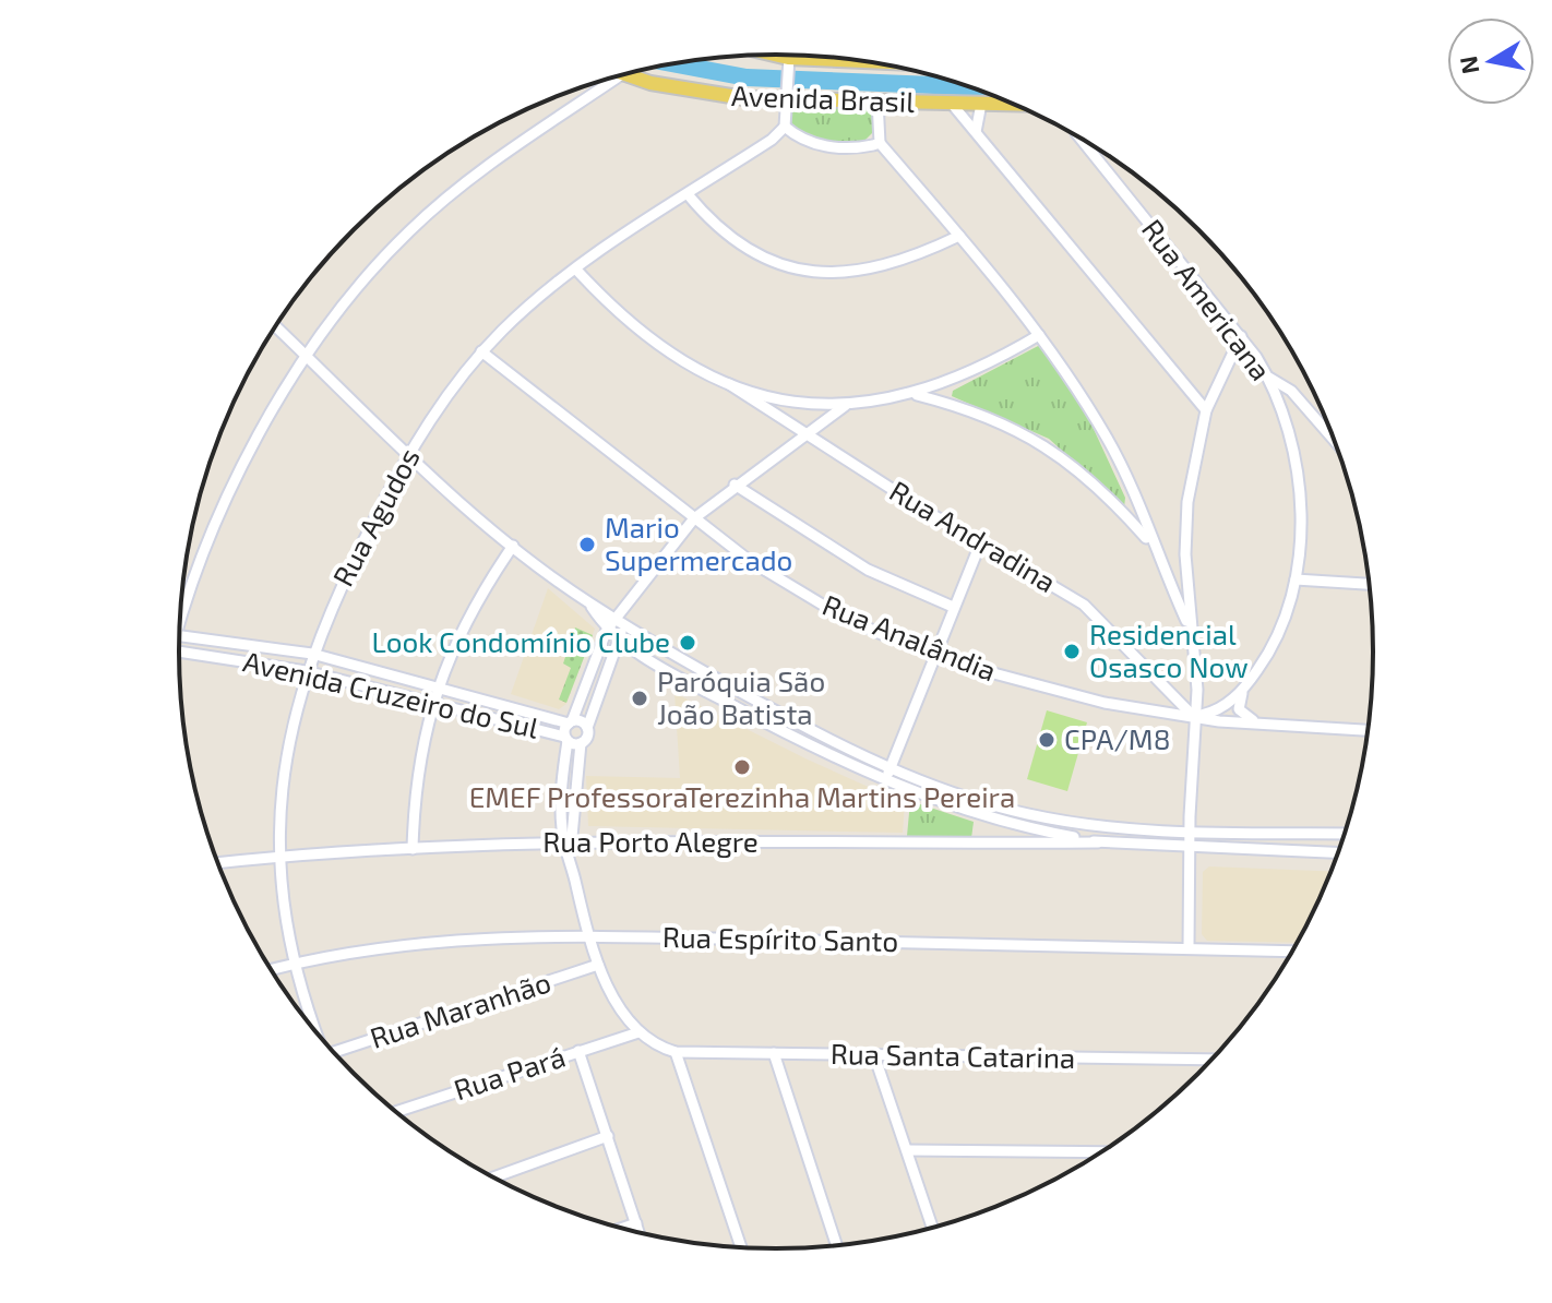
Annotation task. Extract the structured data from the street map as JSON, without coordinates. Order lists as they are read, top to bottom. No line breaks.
{"streets":{"main road":["Avenida Brasil"],"street":["Rua Americana","Rua Agudos","Rua Andradina","Rua Analândia","Avenida Cruzeiro do Sul","Rua Porto Alegre","Rua Espírito Santo","Rua Maranhão","Rua Santa Catarina","Rua Pará"]},"crossings":[["Rua Americana","Rua Andradina"],["Rua Americana","Rua Analândia"],["Rua Agudos","Rua Analândia"],["Rua Agudos","Avenida Cruzeiro do Sul"],["Rua Agudos","Rua Porto Alegre"],["Rua Agudos","Rua Espírito Santo"],["Rua Andradina","Rua Analândia"]],"places":["Mario Supermercado","Look Condomínio Clube","Residencial Osasco Now","Paróquia São João Batista","CPA/M8","EMEF ProfessoraTerezinha Martins Pereira"],"north":"left"}
